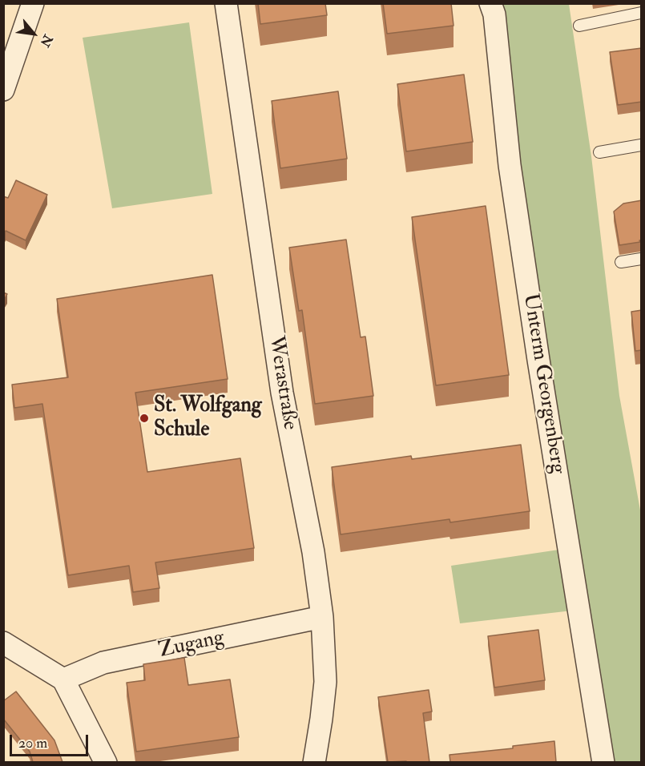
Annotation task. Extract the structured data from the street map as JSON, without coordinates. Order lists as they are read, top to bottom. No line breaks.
{"streets":{"street":["Werastraße","Unterm Georgenberg","Zugang"]},"crossings":[["Werastraße","Zugang"]],"places":["St. Wolfgang Schule"],"scale_bar":"20 m","north":"bottom right"}
